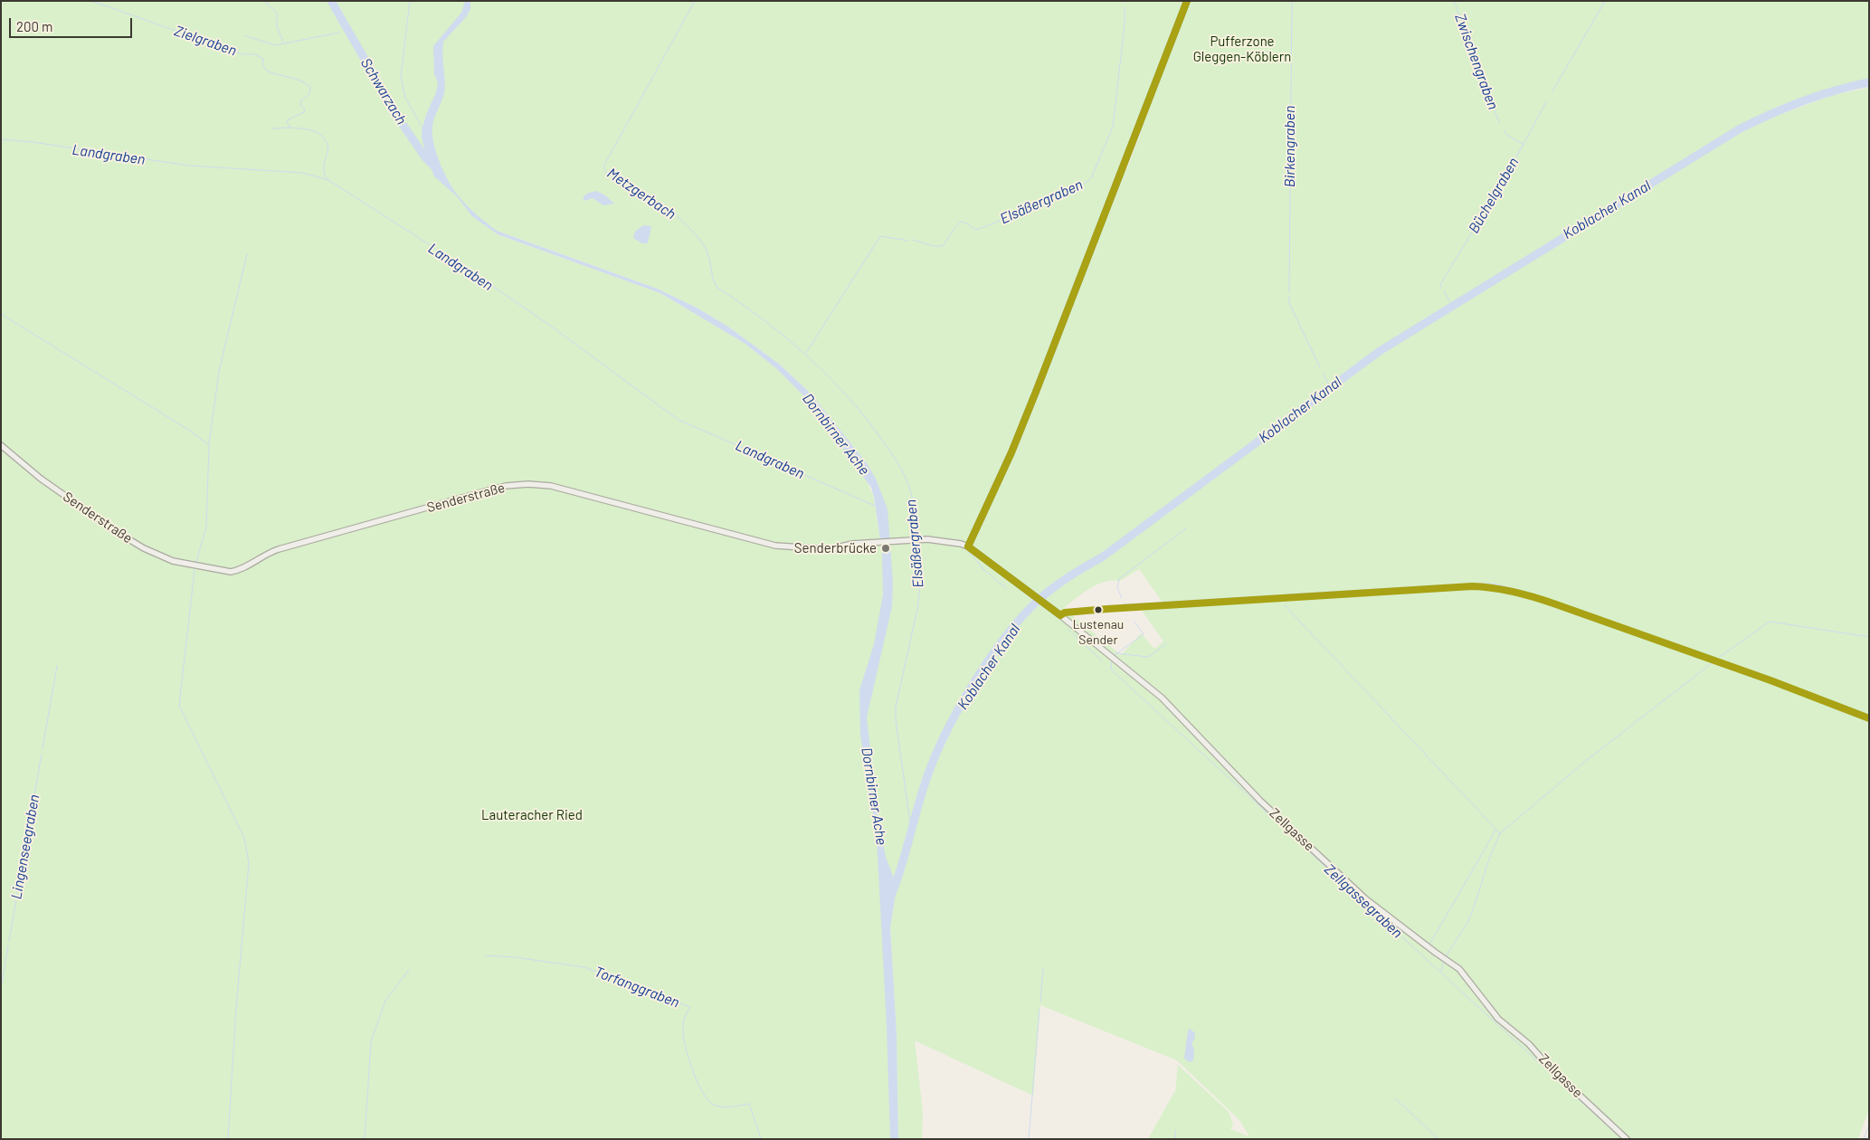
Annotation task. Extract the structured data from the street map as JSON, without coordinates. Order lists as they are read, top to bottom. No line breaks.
{"streets":{"main road":["Senderstraße","Zellgasse"]},"crossings":[["Senderstraße","Zellgasse"]],"water":["Zielgraben","Zwischengraben","Schwarzach","Birkengraben","Landgraben","Metzgerbach","Büchelgraben","Elsäßergraben","Koblacher Kanal","Dornbirner Ache","Lingenseegraben","Zellgassegraben","Torfanggraben"],"parks":["Pufferzone Gleggen-Köblern","Lauteracher Ried"],"places":["Senderbrücke","Lustenau Sender"],"scale_bar":"200 m"}
